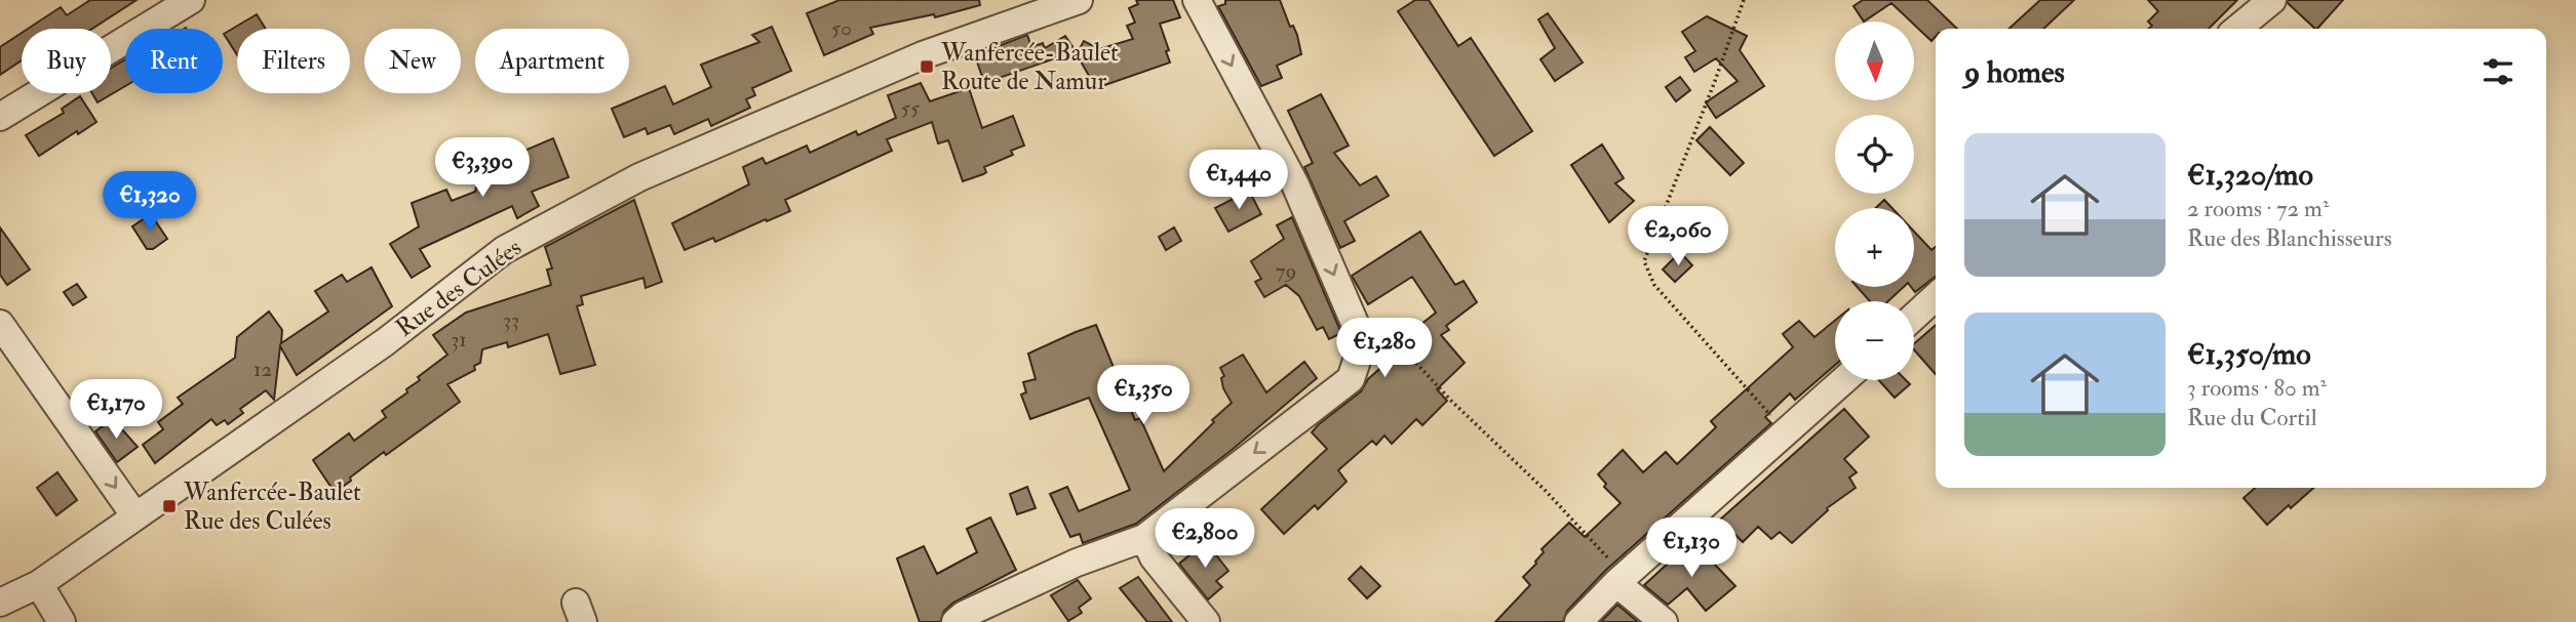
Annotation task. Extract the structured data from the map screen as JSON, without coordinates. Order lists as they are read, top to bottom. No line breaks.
{"streets":{"street":["Rue des Culées"]},"places":{"transit":["Wanfercée-Baulet Route de Namur","Wanfercée-Baulet Rue des Culées"]},"house_numbers":["50","55","79","33","31","12"],"north":"bottom","page":{"map_buttons":["+","−"],"chip":["Buy","Rent","Filters","New","Apartment"],"heading":"9 homes","list":[{"name":"€1,320/mo","note":"2 rooms · 72 m² · Rue des Blanchisseurs"},{"name":"€1,350/mo","note":"3 rooms · 80 m² · Rue du Cortil"}],"price":["€3,390","€1,440","€1,320","€2,060","€1,280","€1,350","€1,170","€2,800","€1,130"]}}
